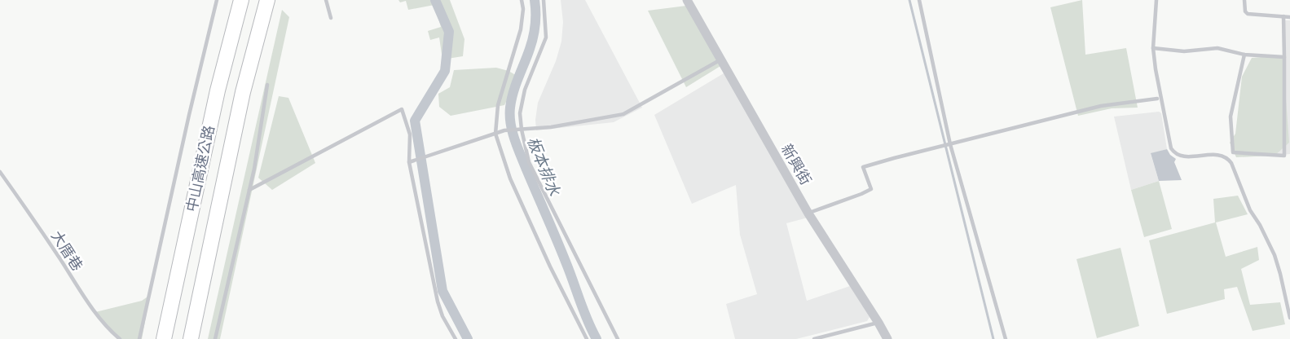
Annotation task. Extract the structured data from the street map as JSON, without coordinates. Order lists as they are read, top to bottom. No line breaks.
{"streets":{"highway":["中山高速公路"],"street":["新興街"],"lane":["大厝巷"]},"water":["板本排水"]}
